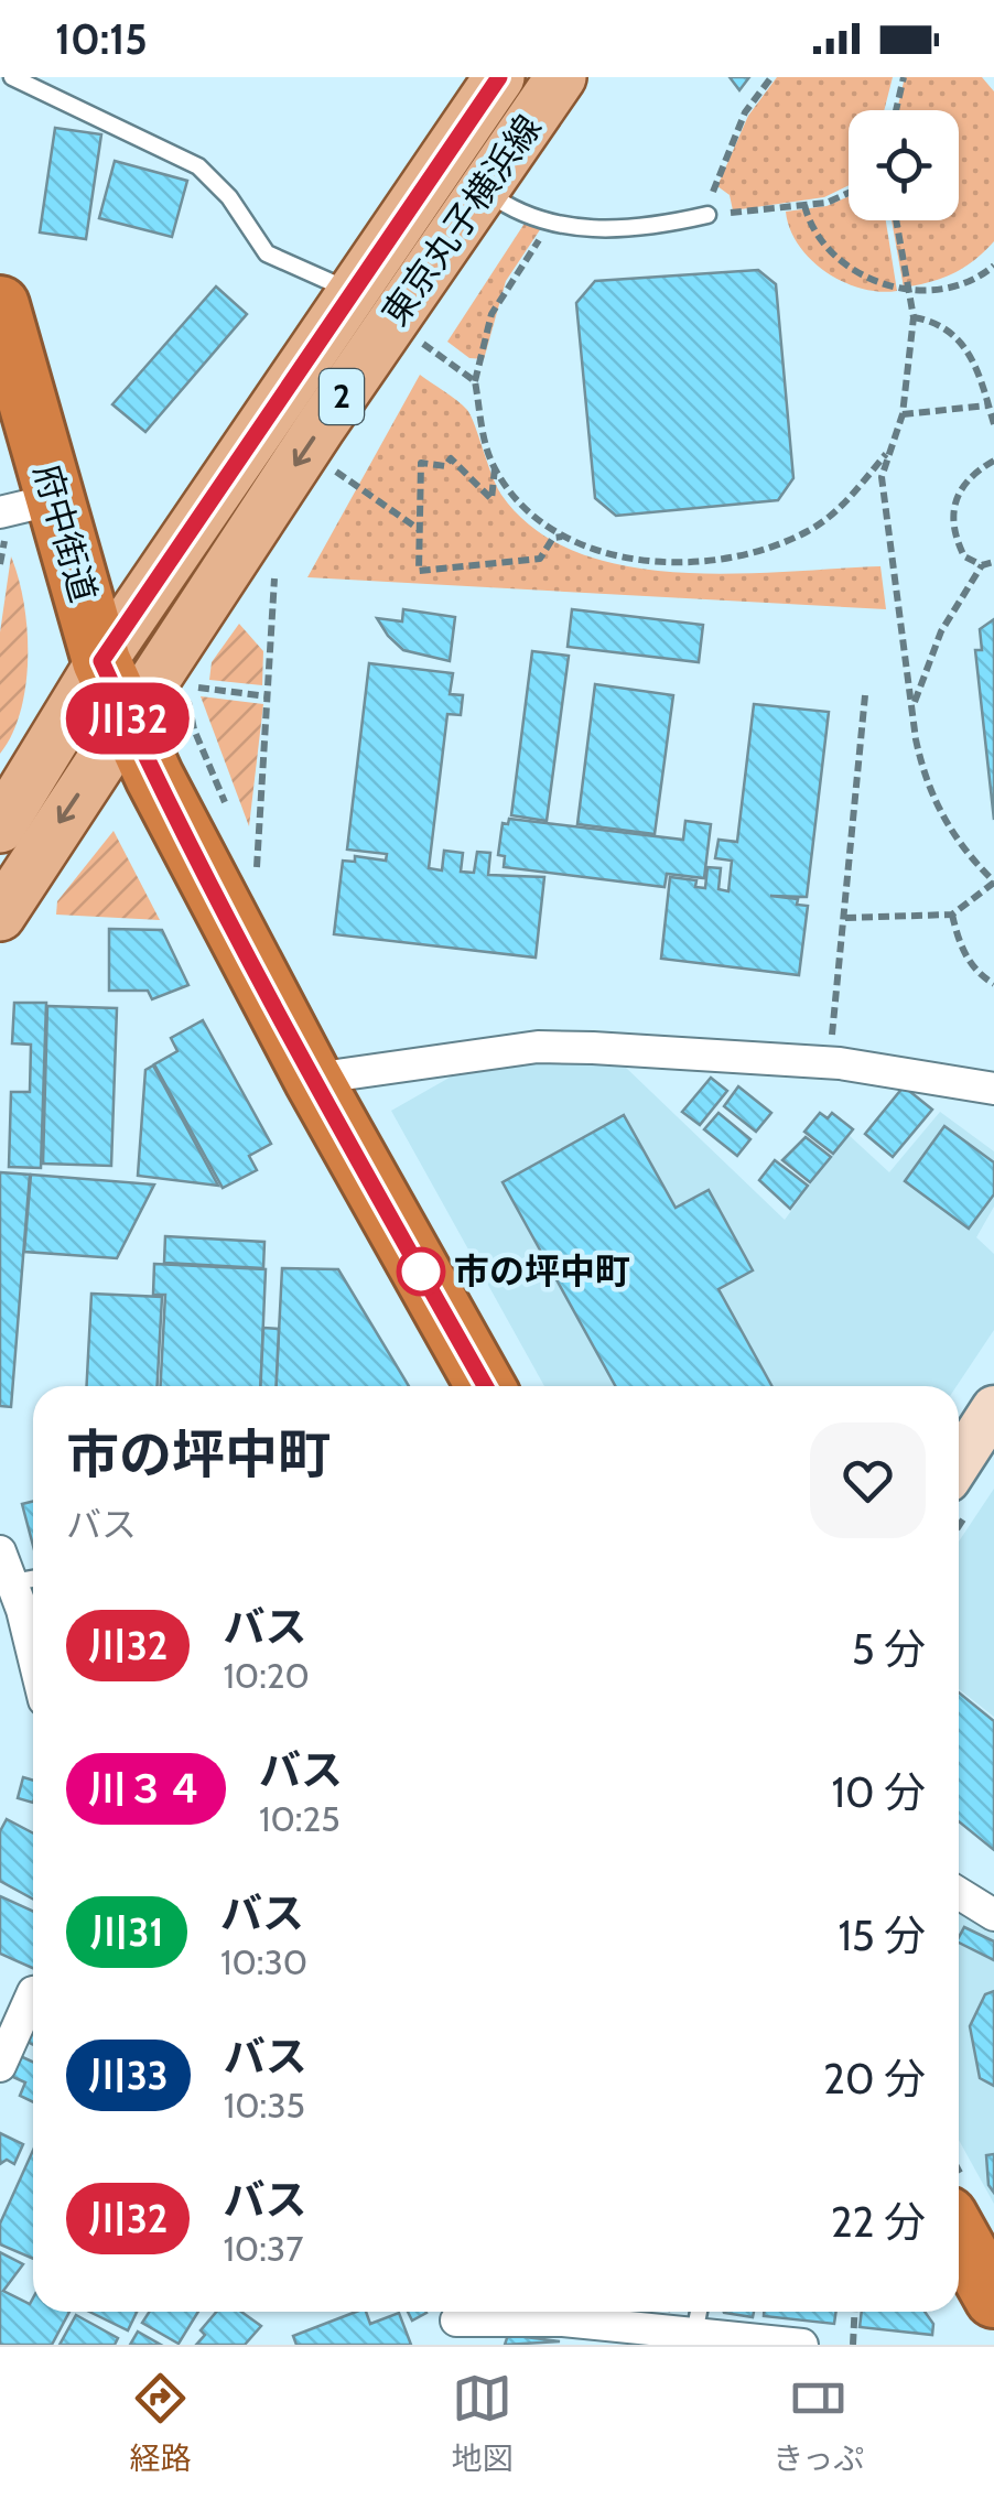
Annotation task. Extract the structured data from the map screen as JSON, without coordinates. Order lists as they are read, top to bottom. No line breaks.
{"streets":{"highway":["府中街道"],"main road":["東京丸子横浜線","2"]},"crossings":[["東京丸子横浜線","府中街道"]],"places":["市の坪中町"],"lines":["bus line 川32"],"page":{"status":"10:15","on_map":"川32","heading":["市の坪中町","バス"],"list":[{"mark":"川32","name":"バス","note":"10:20","value":"5 分"},{"mark":"川３４","name":"バス","note":"10:25","value":"10 分"},{"mark":"川31","name":"バス","note":"10:30","value":"15 分"},{"mark":"川33","name":"バス","note":"10:35","value":"20 分"},{"mark":"川32","name":"バス","note":"10:37","value":"22 分"}],"tabs":["経路","地図","きっぷ"]}}
